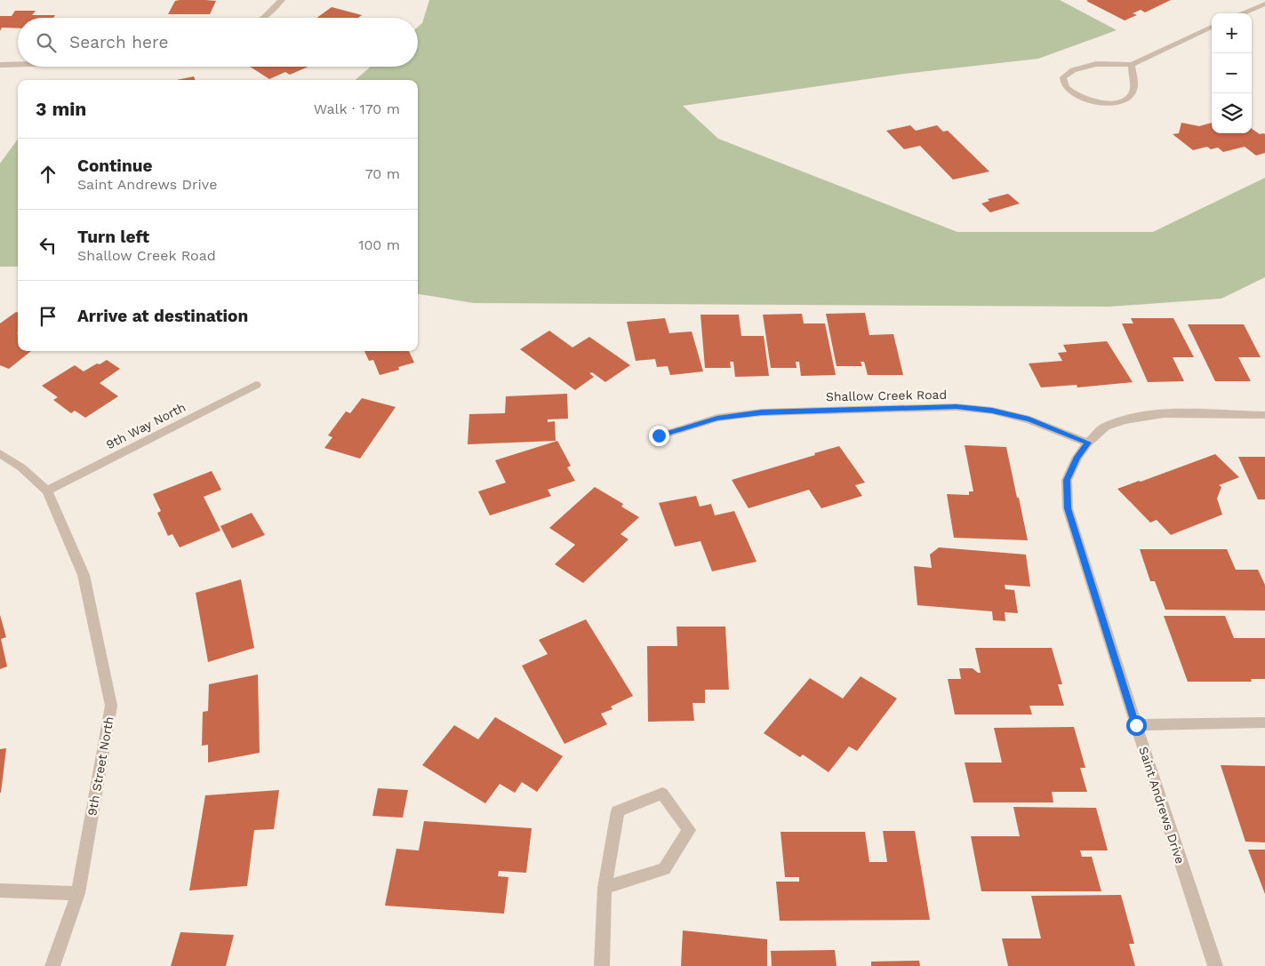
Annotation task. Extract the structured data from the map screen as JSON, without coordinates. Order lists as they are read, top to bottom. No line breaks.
{"streets":{"street":["Shallow Creek Road","9th Way North","9th Street North","Saint Andrews Drive"]},"crossings":[["Shallow Creek Road","Saint Andrews Drive"],["9th Way North","9th Street North"]],"page":{"map_buttons":["+","−"],"search":"Search here","heading":["3 min","Walk · 170 m"],"list":[["Continue","Saint Andrews Drive","70 m"],["Turn left","Shallow Creek Road","100 m"],"Arrive at destination"]}}
